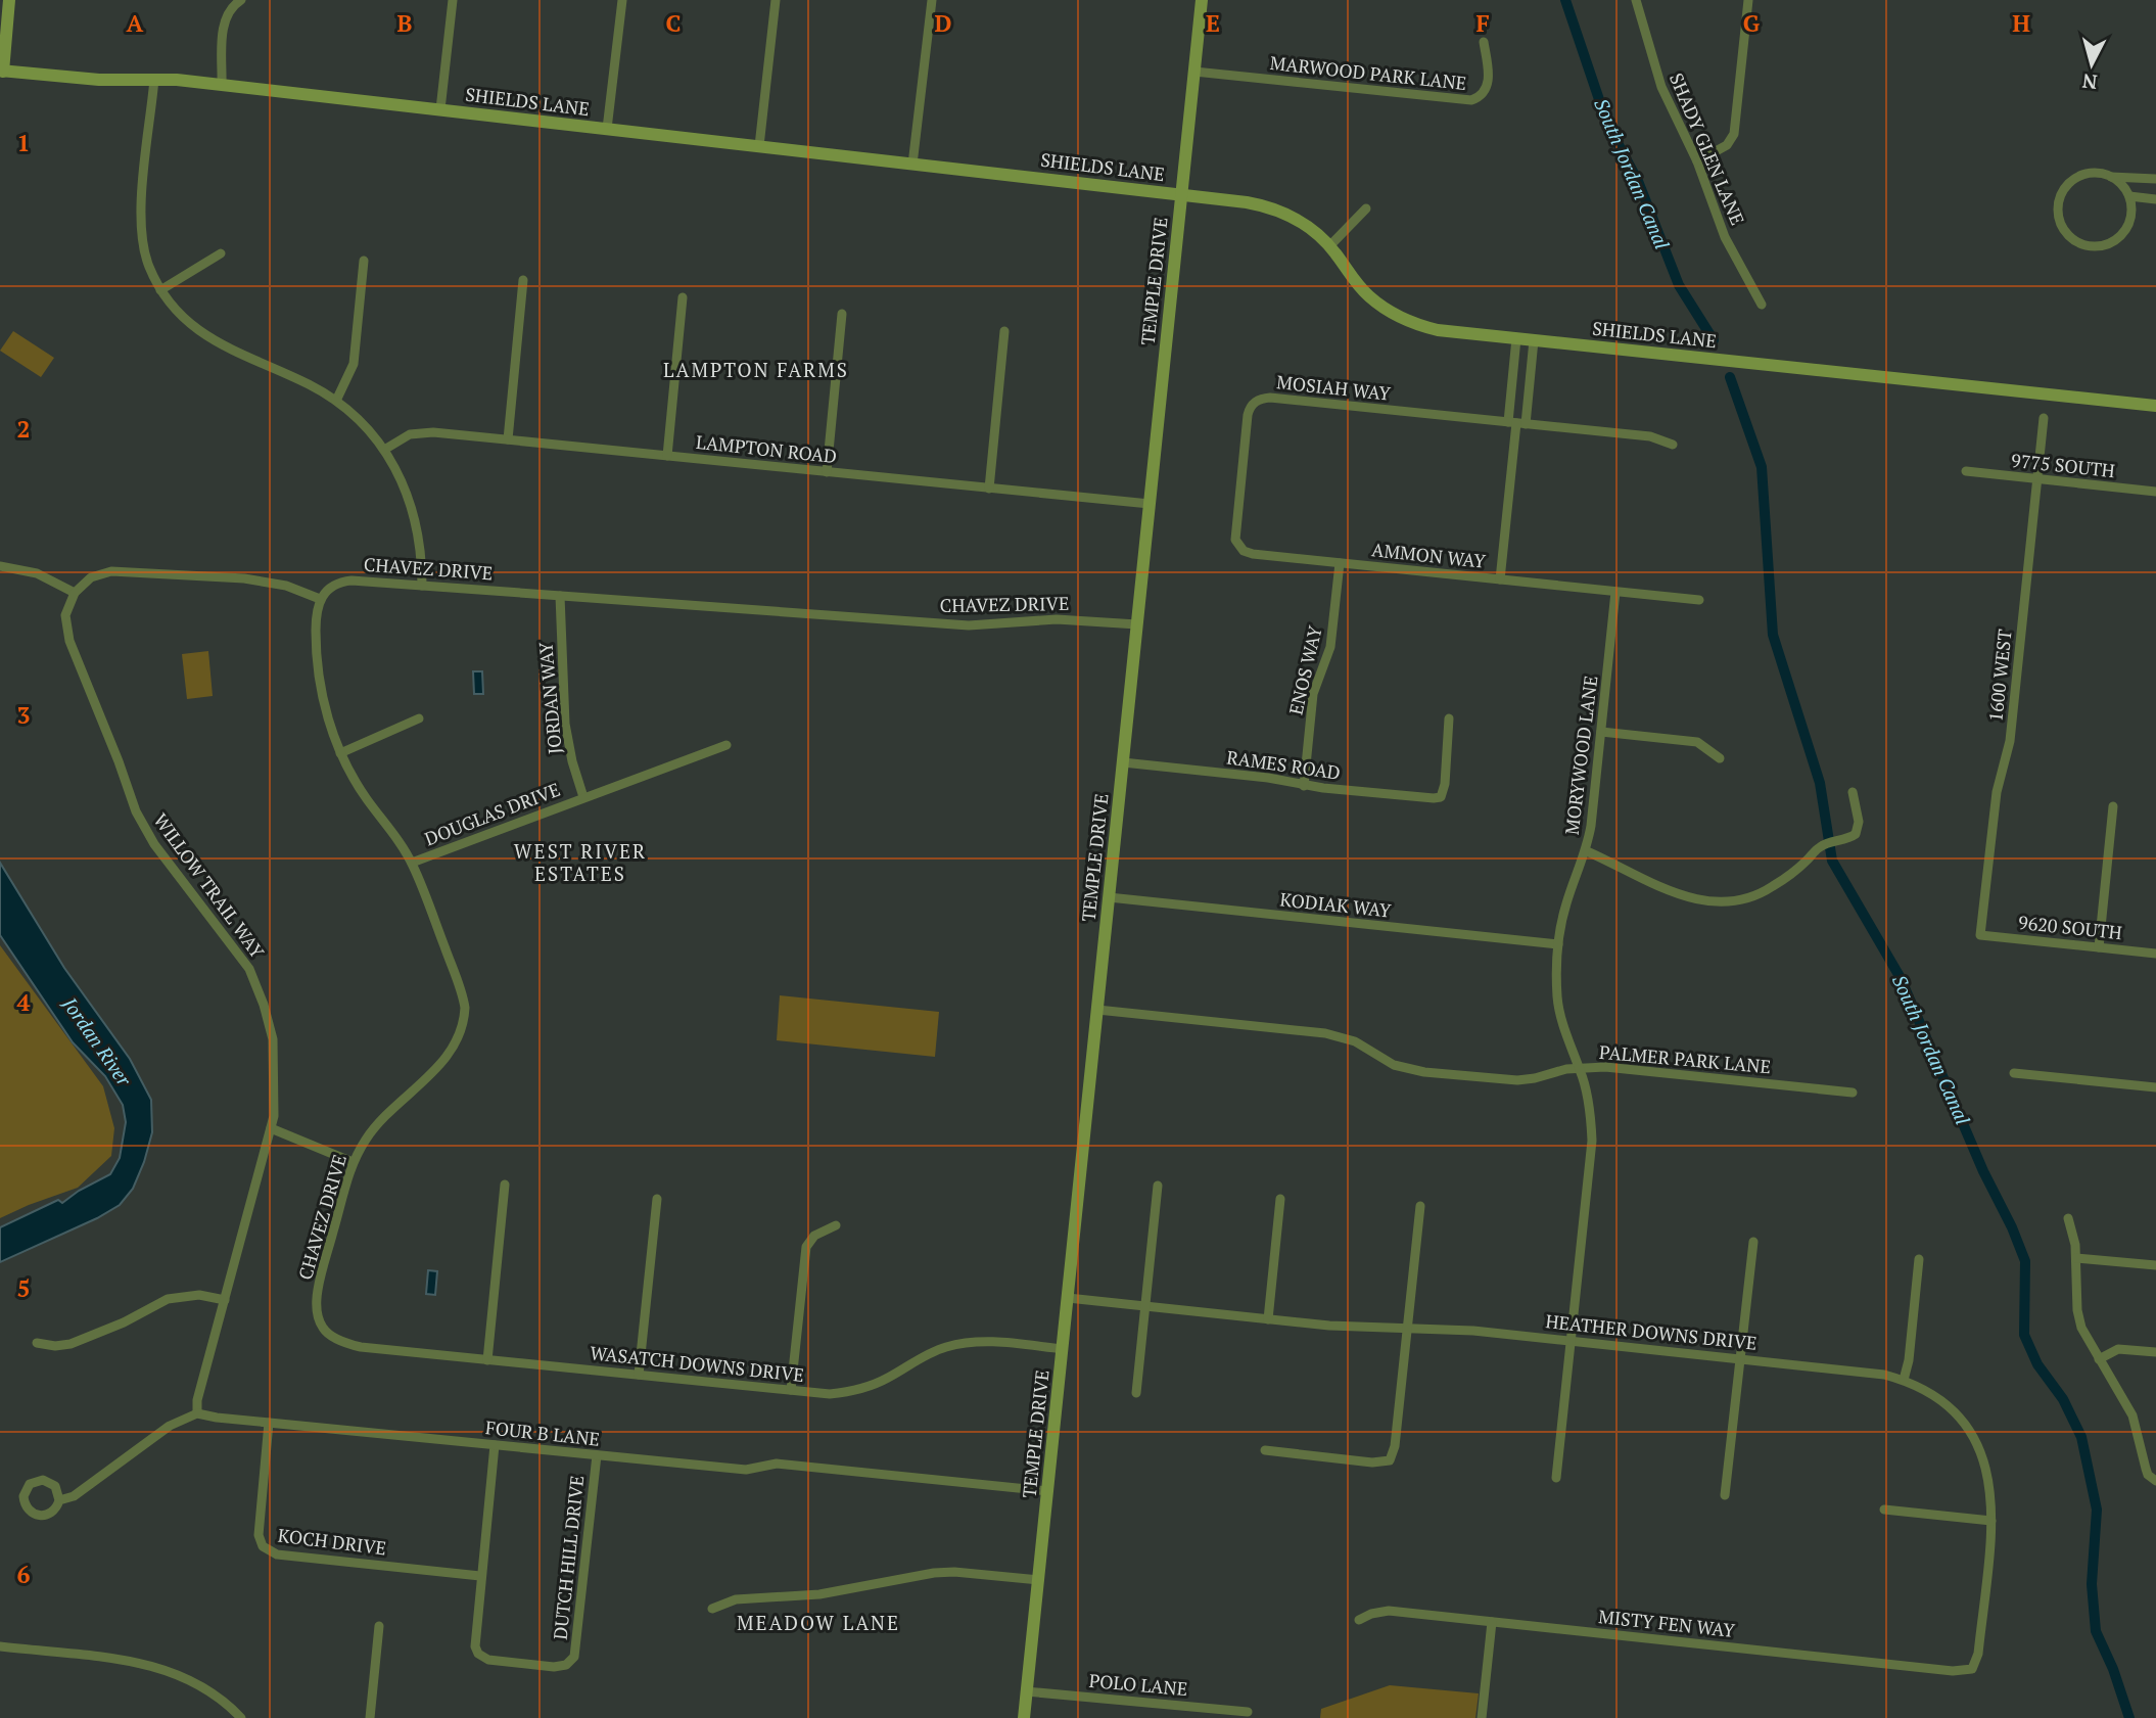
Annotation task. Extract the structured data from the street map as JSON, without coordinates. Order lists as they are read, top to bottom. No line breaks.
{"streets":{"main road":["SHIELDS LANE","TEMPLE DRIVE"],"street":["MARWOOD PARK LANE","SHADY GLEN LANE","MOSIAH WAY","LAMPTON ROAD","9775 SOUTH","AMMON WAY","CHAVEZ DRIVE","ENOS WAY","1600 WEST","JORDAN WAY","MORYWOOD LANE","RAMES ROAD","DOUGLAS DRIVE","WILLOW TRAIL WAY","KODIAK WAY","9620 SOUTH","PALMER PARK LANE","HEATHER DOWNS DRIVE","WASATCH DOWNS DRIVE","FOUR B LANE","KOCH DRIVE","DUTCH HILL DRIVE","MISTY FEN WAY","POLO LANE"]},"crossings":[["MARWOOD PARK LANE","TEMPLE DRIVE"],["SHIELDS LANE","TEMPLE DRIVE"],["TEMPLE DRIVE","LAMPTON ROAD"],["TEMPLE DRIVE","CHAVEZ DRIVE"],["TEMPLE DRIVE","RAMES ROAD"],["TEMPLE DRIVE","KODIAK WAY"],["TEMPLE DRIVE","PALMER PARK LANE"],["TEMPLE DRIVE","HEATHER DOWNS DRIVE"],["TEMPLE DRIVE","WASATCH DOWNS DRIVE"],["TEMPLE DRIVE","FOUR B LANE"],["TEMPLE DRIVE","POLO LANE"],["MOSIAH WAY","AMMON WAY"],["9775 SOUTH","1600 WEST"],["AMMON WAY","ENOS WAY"],["AMMON WAY","MORYWOOD LANE"],["CHAVEZ DRIVE","JORDAN WAY"],["CHAVEZ DRIVE","DOUGLAS DRIVE"],["CHAVEZ DRIVE","WASATCH DOWNS DRIVE"],["ENOS WAY","RAMES ROAD"],["1600 WEST","9620 SOUTH"],["JORDAN WAY","DOUGLAS DRIVE"],["MORYWOOD LANE","KODIAK WAY"],["MORYWOOD LANE","PALMER PARK LANE"],["MORYWOOD LANE","HEATHER DOWNS DRIVE"],["WILLOW TRAIL WAY","FOUR B LANE"],["HEATHER DOWNS DRIVE","MISTY FEN WAY"],["FOUR B LANE","KOCH DRIVE"],["FOUR B LANE","DUTCH HILL DRIVE"],["KOCH DRIVE","DUTCH HILL DRIVE"]],"districts":["LAMPTON FARMS","WEST RIVER ESTATES","MEADOW LANE"],"water":["South Jordan Canal","Jordan River"],"north":"bottom","grid":{"columns":["A","B","C","D","E","F","G","H"],"rows":["1","2","3","4","5","6"]}}
